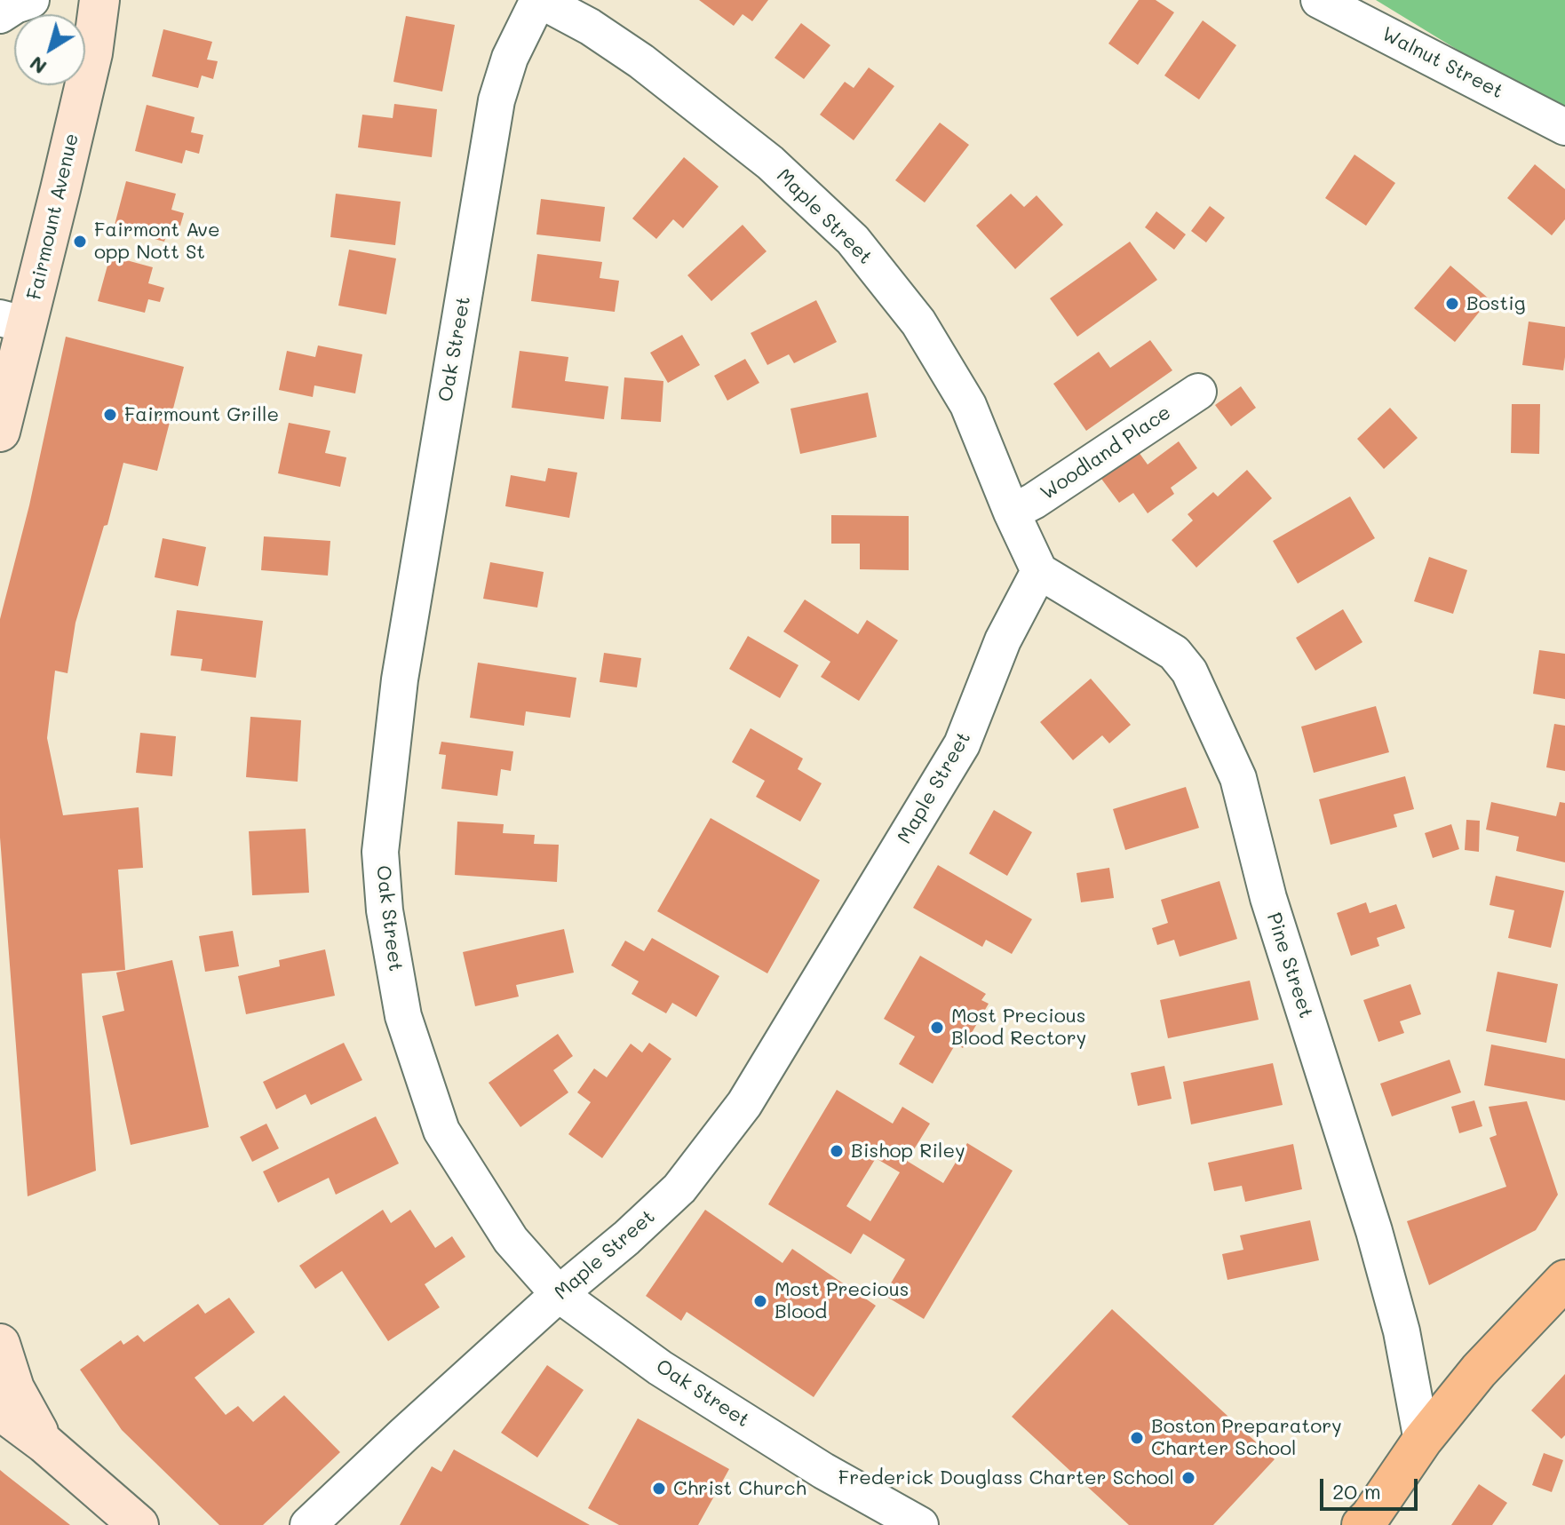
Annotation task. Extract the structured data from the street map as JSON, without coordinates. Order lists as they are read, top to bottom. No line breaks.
{"streets":{"main road":["Fairmount Avenue"],"street":["Walnut Street","Maple Street","Oak Street","Woodland Place","Pine Street"]},"crossings":[["Maple Street","Oak Street"],["Maple Street","Woodland Place"],["Maple Street","Pine Street"]],"places":["Fairmont Ave opp Nott St","Bostig","Fairmount Grille","Most Precious Blood Rectory","Bishop Riley","Most Precious Blood","Boston Preparatory Charter School","Frederick Douglass Charter School","Christ Church"],"scale_bar":"20 m","north":"bottom left"}
